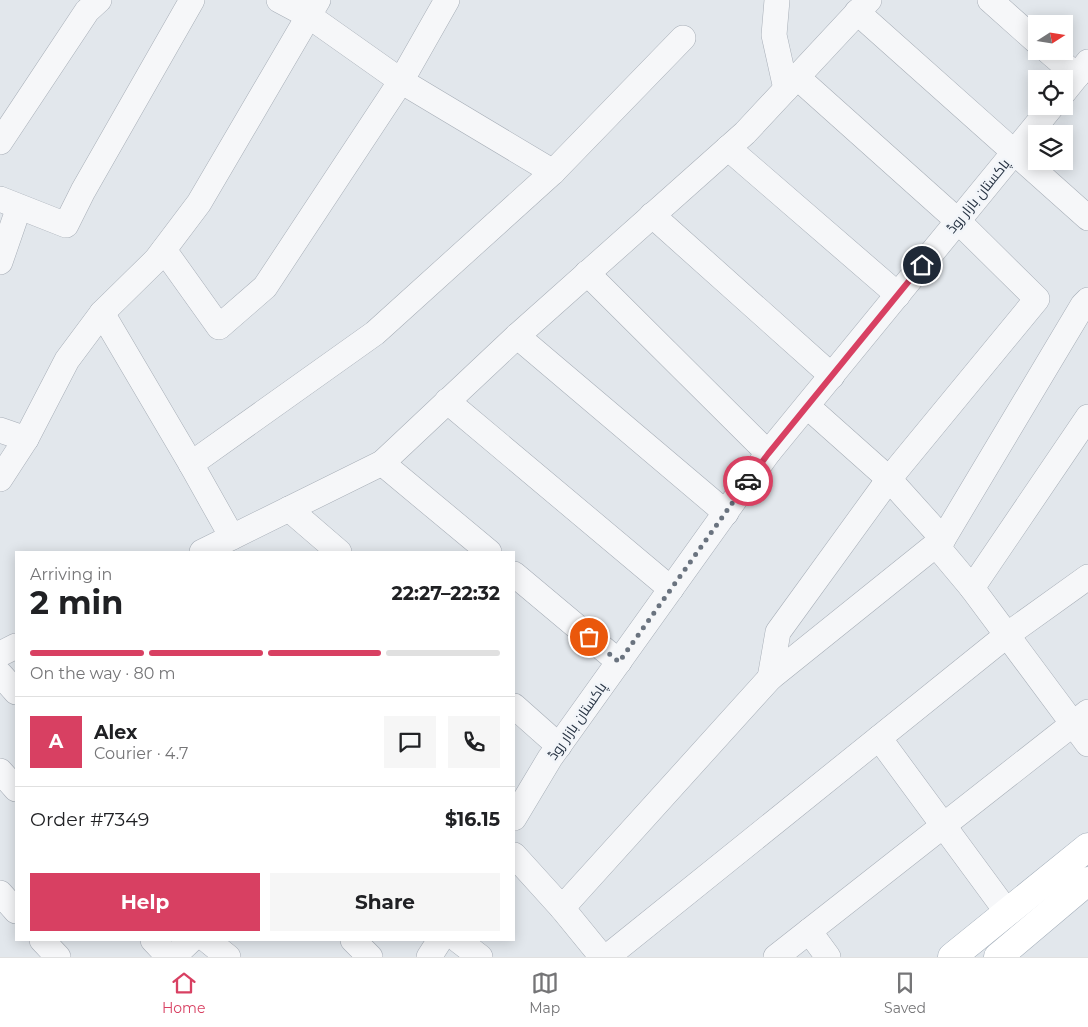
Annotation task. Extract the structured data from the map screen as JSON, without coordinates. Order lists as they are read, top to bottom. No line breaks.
{"streets":{"street":["پاکستان بازار روڈ"]},"north":"right","page":{"heading":["2 min","Arriving in","22:27–22:32"],"panel":["Alex","Courier · 4.7","Order #7349","$16.15"],"bar":"On the way · 80 m","round":"A","buttons":["Help","Share"],"tabs":["Home","Map","Saved"]}}
